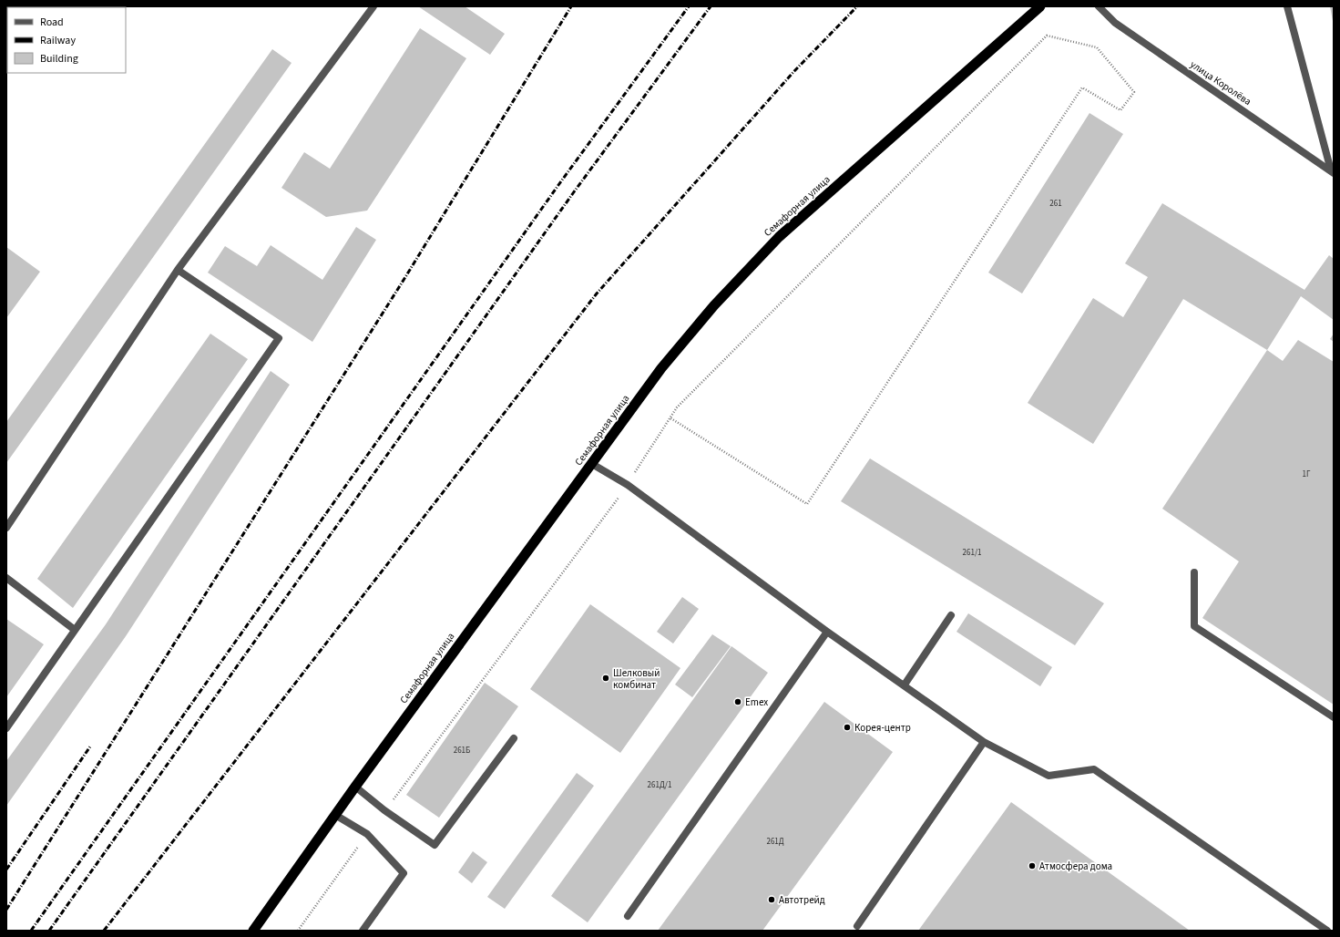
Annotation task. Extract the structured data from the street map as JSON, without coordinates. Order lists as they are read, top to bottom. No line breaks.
{"streets":{"highway":["Семафорная улица"],"street":["улица Королёва"]},"places":["Шелковый комбинат","Emex","Корея-центр","Атмосфера дома","Автотрейд"],"house_numbers":["261","1Г","261/1","261Б","261Д/1","261Д"],"legend":["Road","Railway","Building"]}
